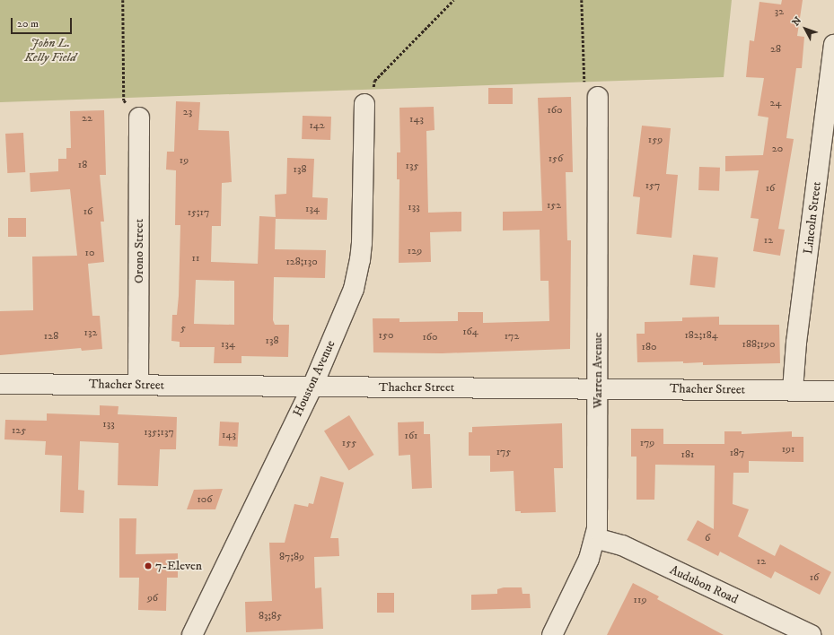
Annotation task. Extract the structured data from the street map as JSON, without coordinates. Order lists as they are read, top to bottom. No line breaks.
{"streets":{"street":["Lincoln Street","Orono Street","Warren Avenue","Houston Avenue","Thacher Street","Audubon Road"]},"crossings":[["Lincoln Street","Thacher Street"],["Orono Street","Thacher Street"],["Warren Avenue","Thacher Street"],["Warren Avenue","Audubon Road"],["Houston Avenue","Thacher Street"]],"parks":["John L. Kelly Field"],"places":["7-Eleven"],"house_numbers":["32","28","24","160","23","22","143","142","159","20","156","19","18","135","138","157","16","152","133","134","16","15;17","12","129","10","11","128;130","5","164","132","150","182;184","128","172","160","138","134","188;190","180","133","125","135;137","143","161","155","179","191","175","187","181","106","6","87;89","12","16","96","119","83;85"],"scale_bar":"20 m","north":"top left"}
